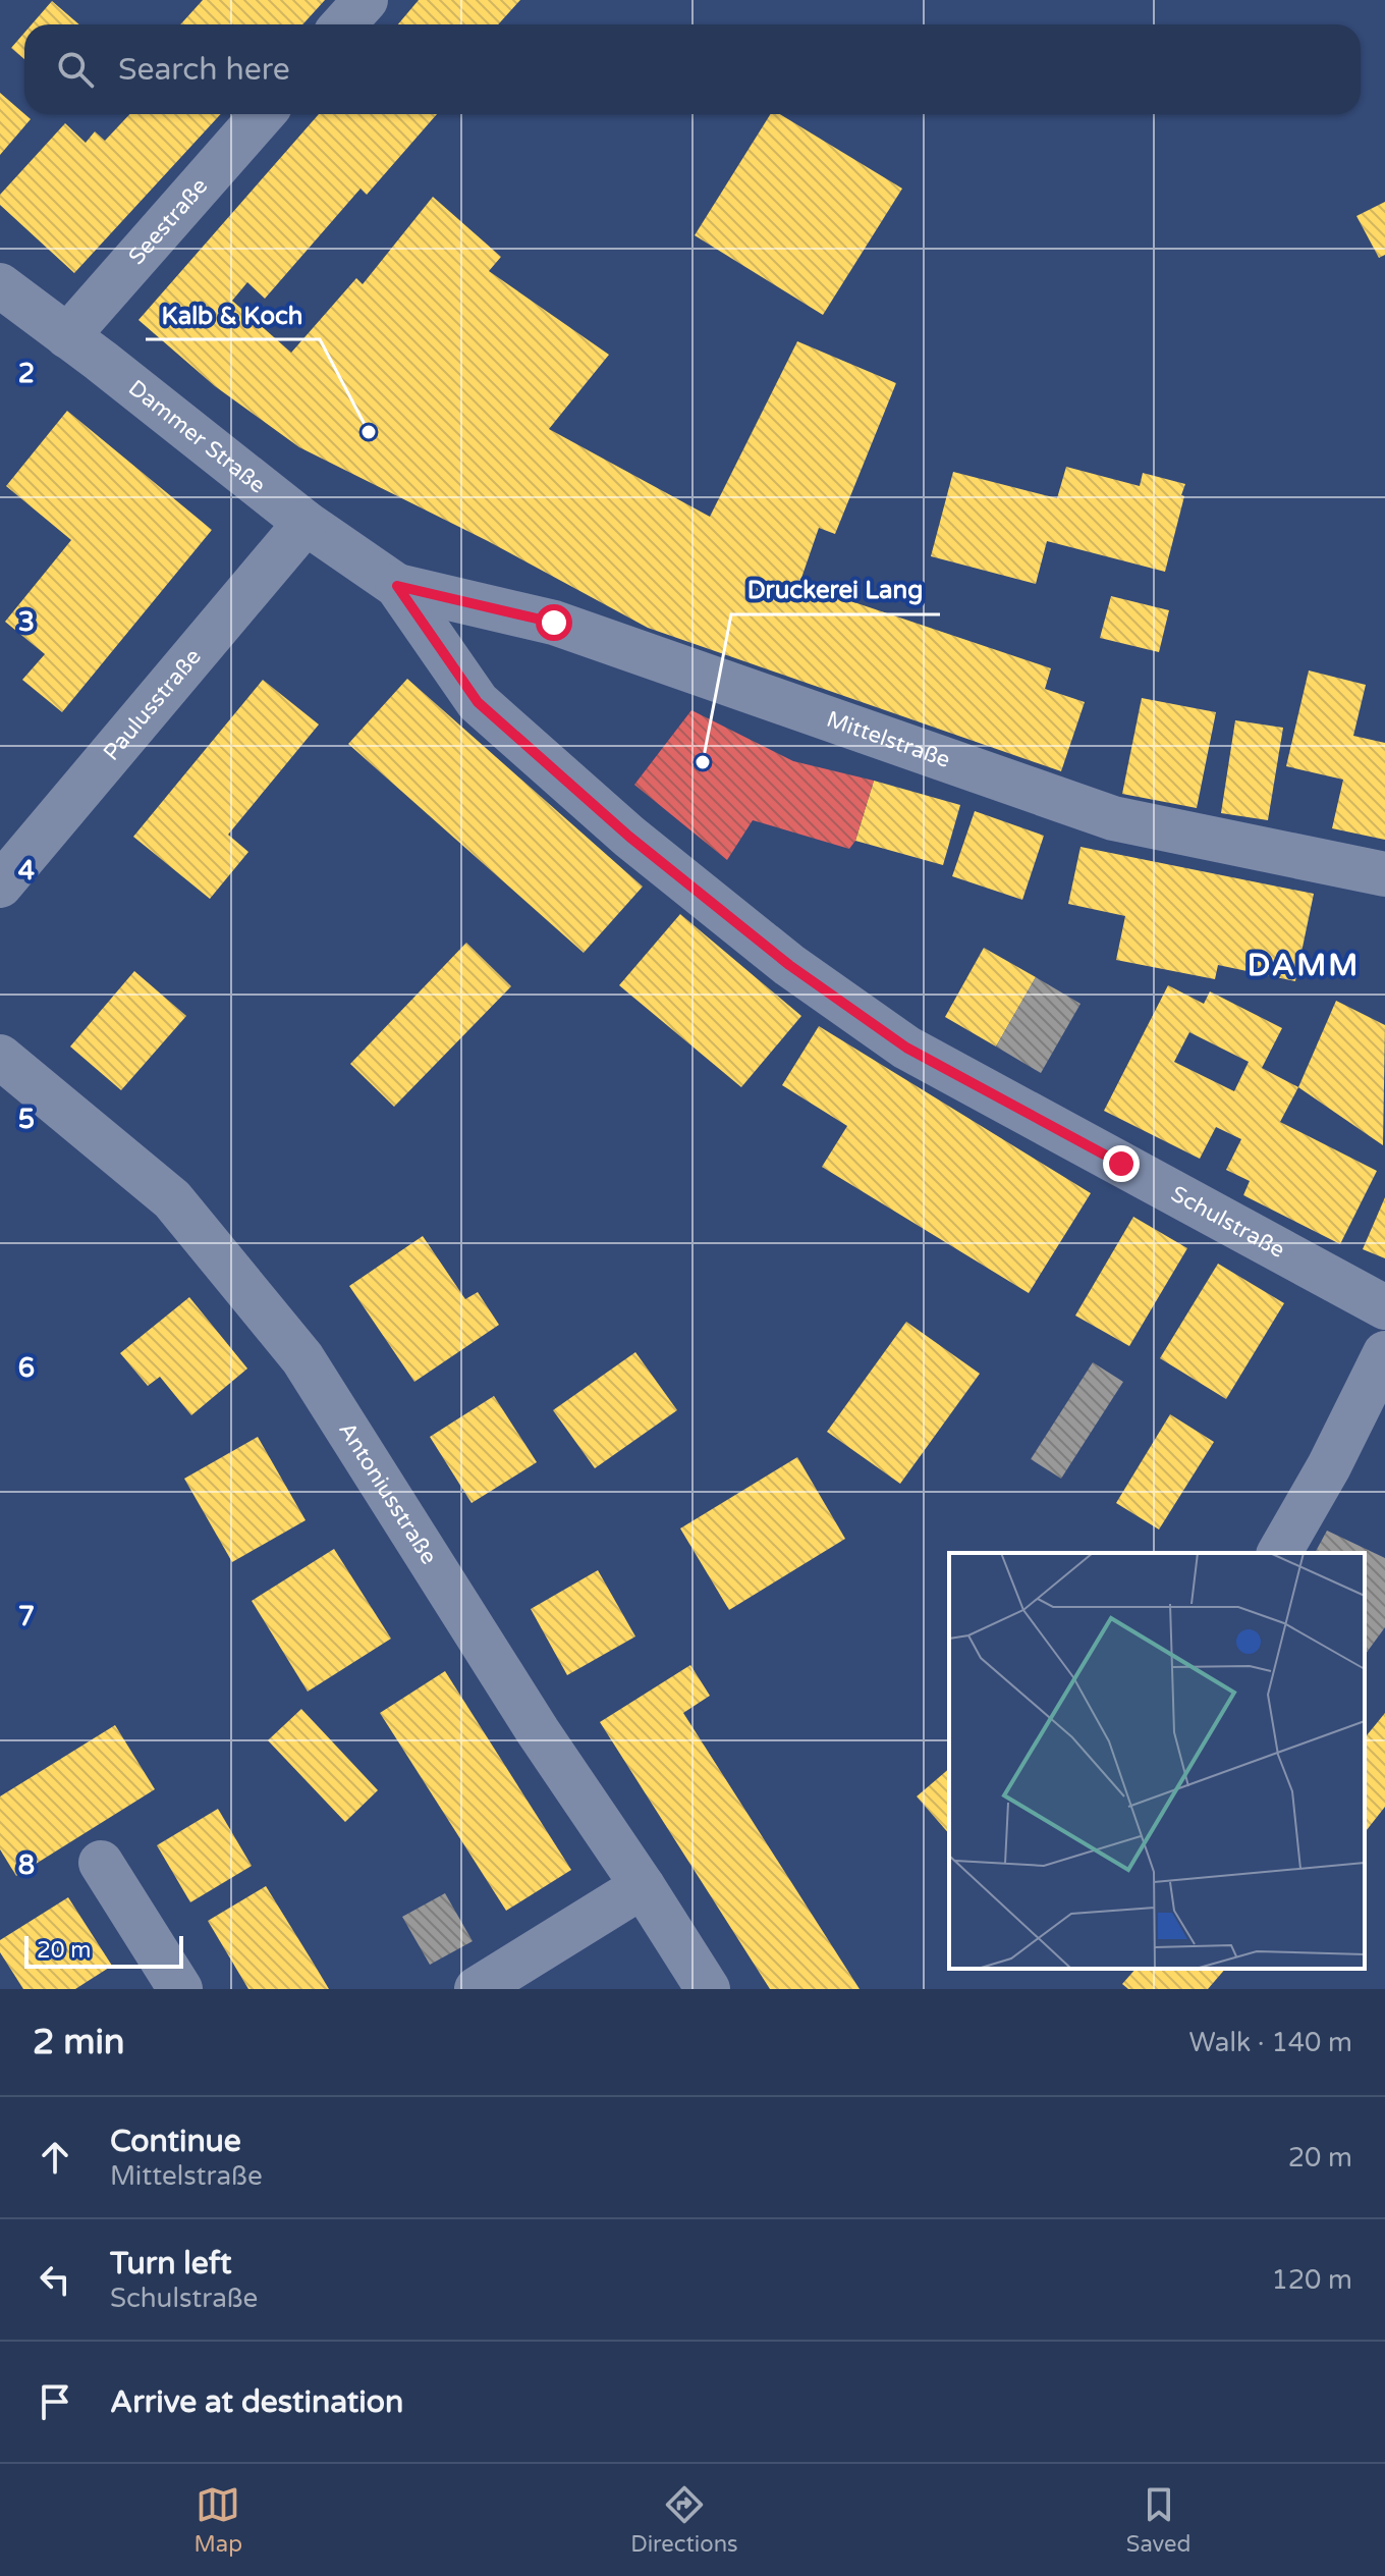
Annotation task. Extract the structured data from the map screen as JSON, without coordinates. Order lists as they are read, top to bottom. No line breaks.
{"streets":{"street":["Seestraße","Dammer Straße","Paulusstraße","Mittelstraße","Schulstraße","Antoniusstraße"]},"crossings":[["Seestraße","Dammer Straße"],["Dammer Straße","Paulusstraße"],["Dammer Straße","Mittelstraße"],["Dammer Straße","Schulstraße"],["Mittelstraße","Schulstraße"]],"districts":["DAMM"],"places":["Kalb & Koch","Druckerei Lang"],"scale_bar":"20 m","page":{"search":"Search here","scale":"20 m","heading":["2 min","Walk · 140 m"],"list":[["Continue","Mittelstraße","20 m"],["Turn left","Schulstraße","120 m"],"Arrive at destination"],"nav":["Map","Directions","Saved"]},"grid":{"rows":["2","3","4","5","6","7","8"]}}
